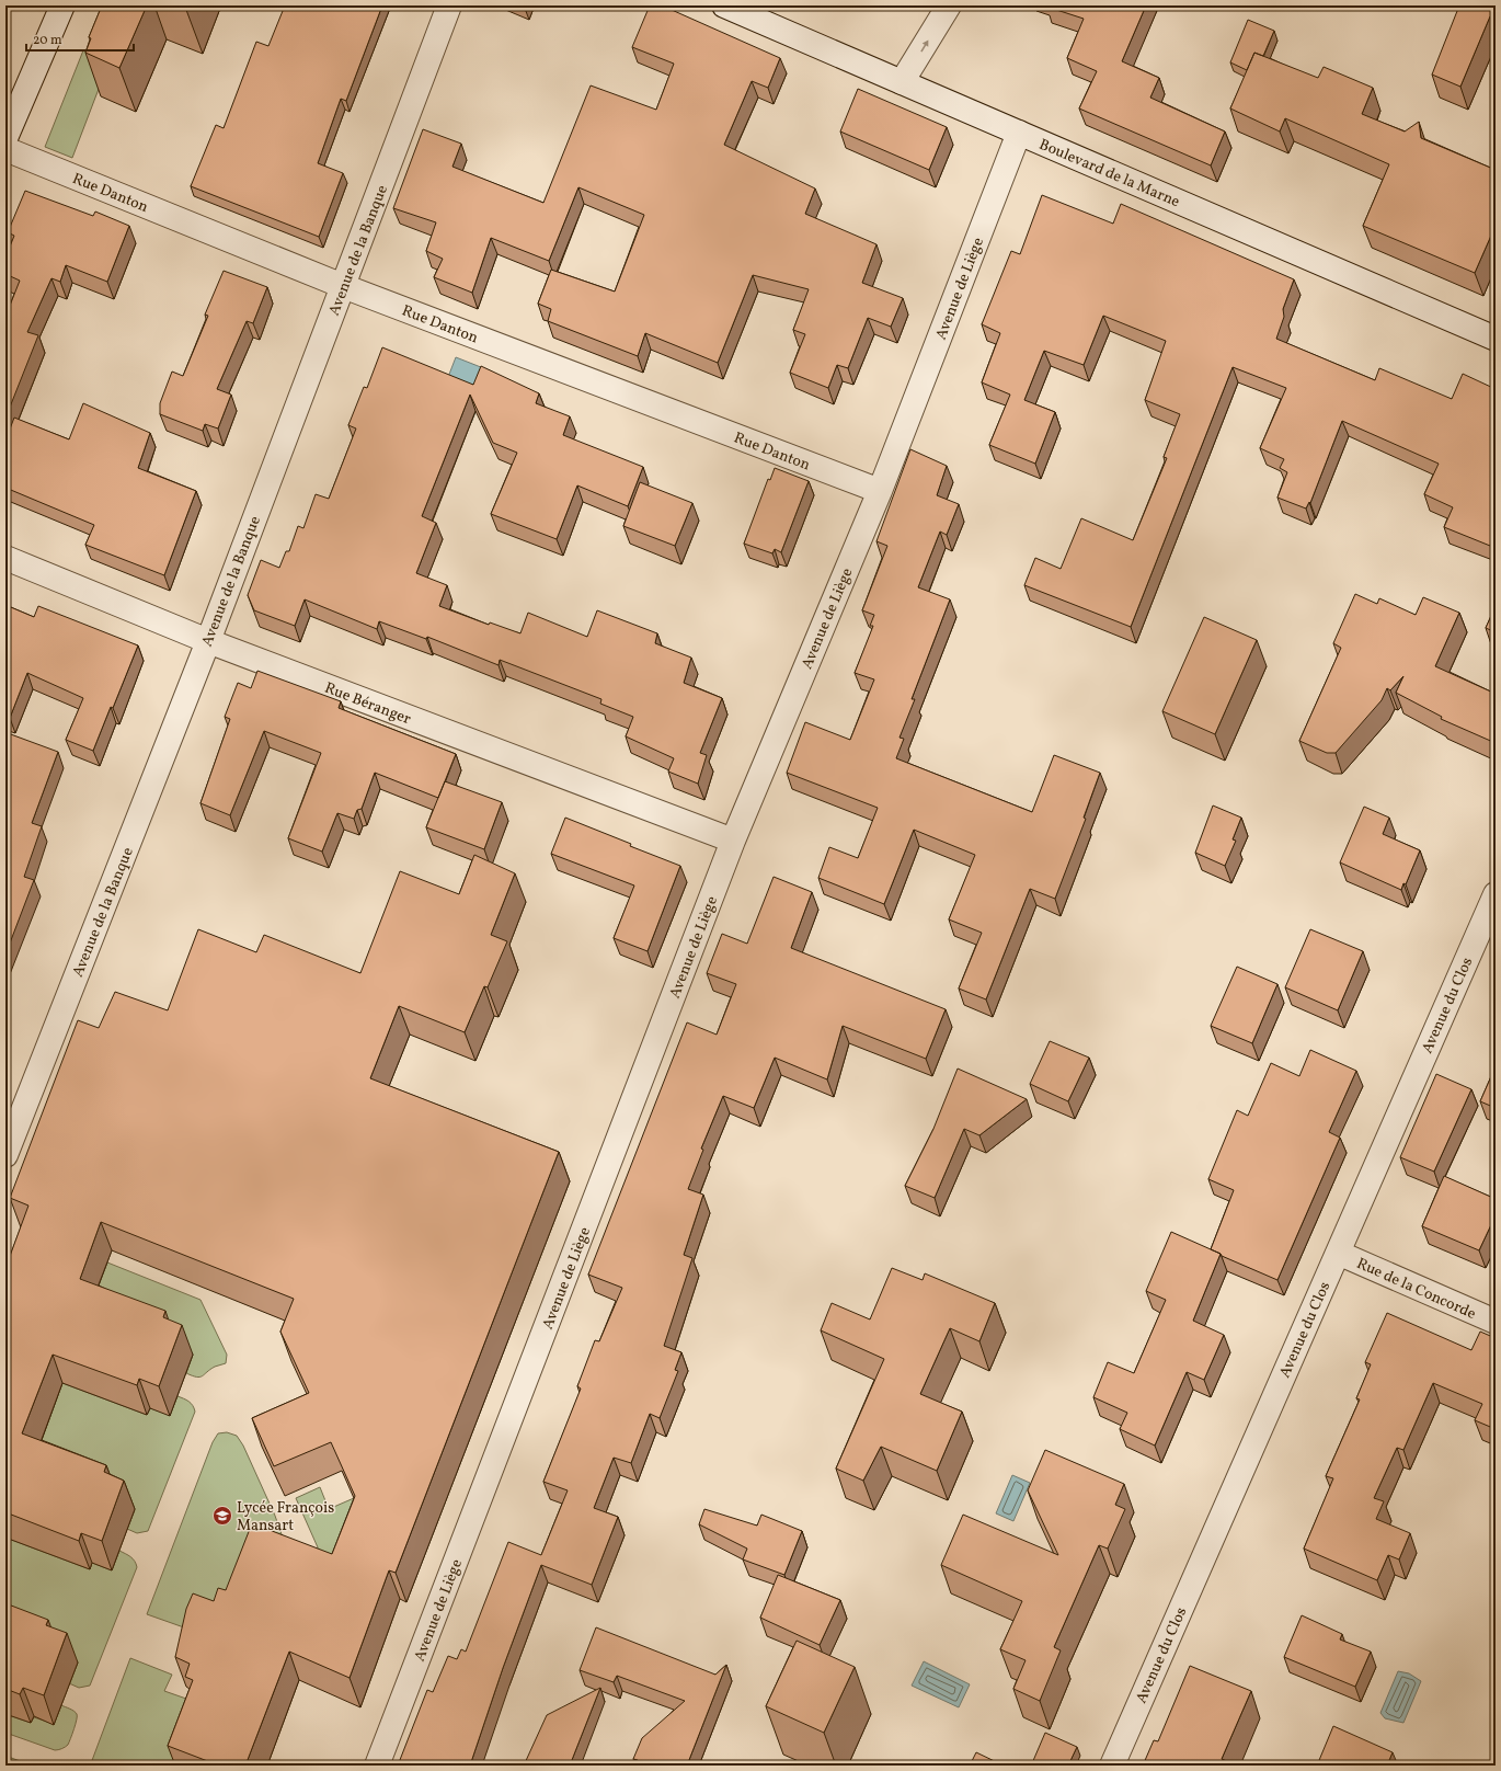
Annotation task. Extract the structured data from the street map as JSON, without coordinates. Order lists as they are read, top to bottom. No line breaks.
{"streets":{"street":["Boulevard de la Marne","Rue Danton","Avenue de la Banque","Avenue de Liège","Rue Béranger","Avenue du Clos","Rue de la Concorde"]},"crossings":[["Boulevard de la Marne","Avenue de Liège"],["Rue Danton","Avenue de la Banque"],["Rue Danton","Avenue de Liège"],["Avenue de la Banque","Rue Béranger"],["Avenue de Liège","Rue Béranger"],["Avenue du Clos","Rue de la Concorde"]],"places":{"school or university":["Lycée François Mansart"]},"scale_bar":"20 m"}
